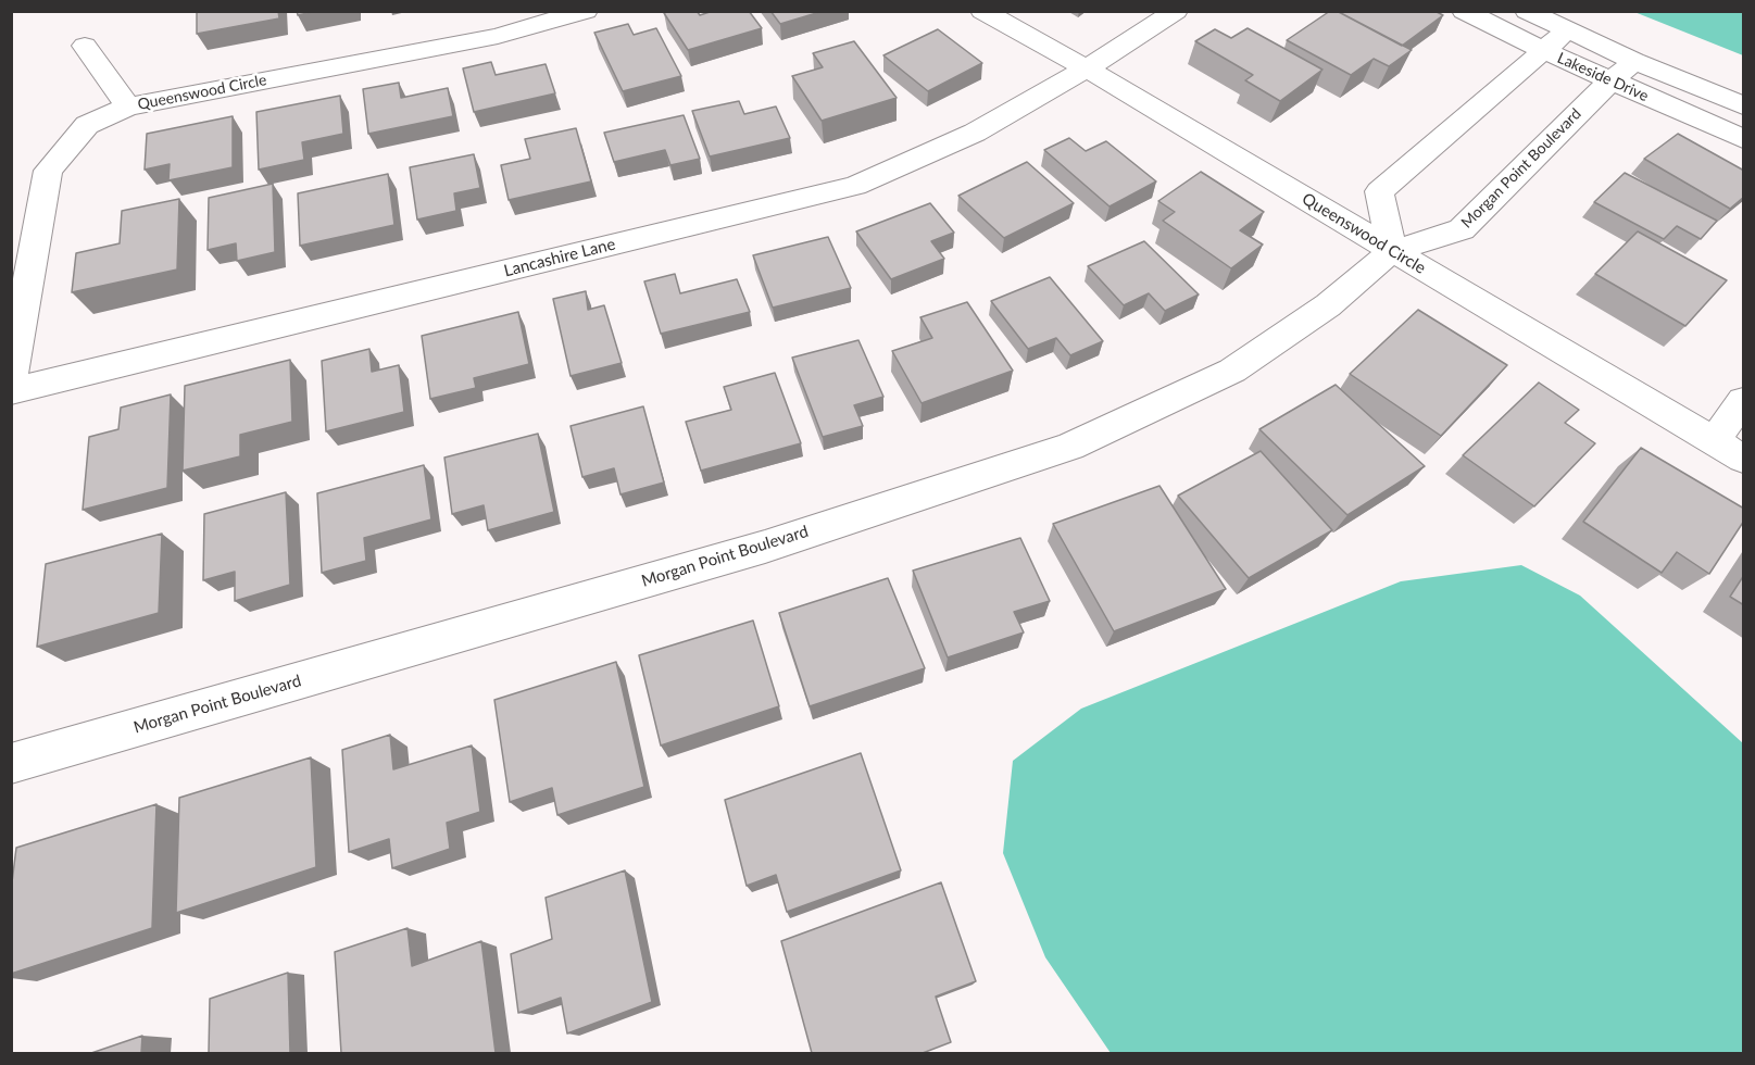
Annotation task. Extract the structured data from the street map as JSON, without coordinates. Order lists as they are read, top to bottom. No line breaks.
{"streets":{"street":["Lakeside Drive","Queenswood Circle","Morgan Point Boulevard","Lancashire Lane"]},"crossings":[["Lakeside Drive","Morgan Point Boulevard"],["Queenswood Circle","Morgan Point Boulevard"],["Queenswood Circle","Lancashire Lane"]]}
